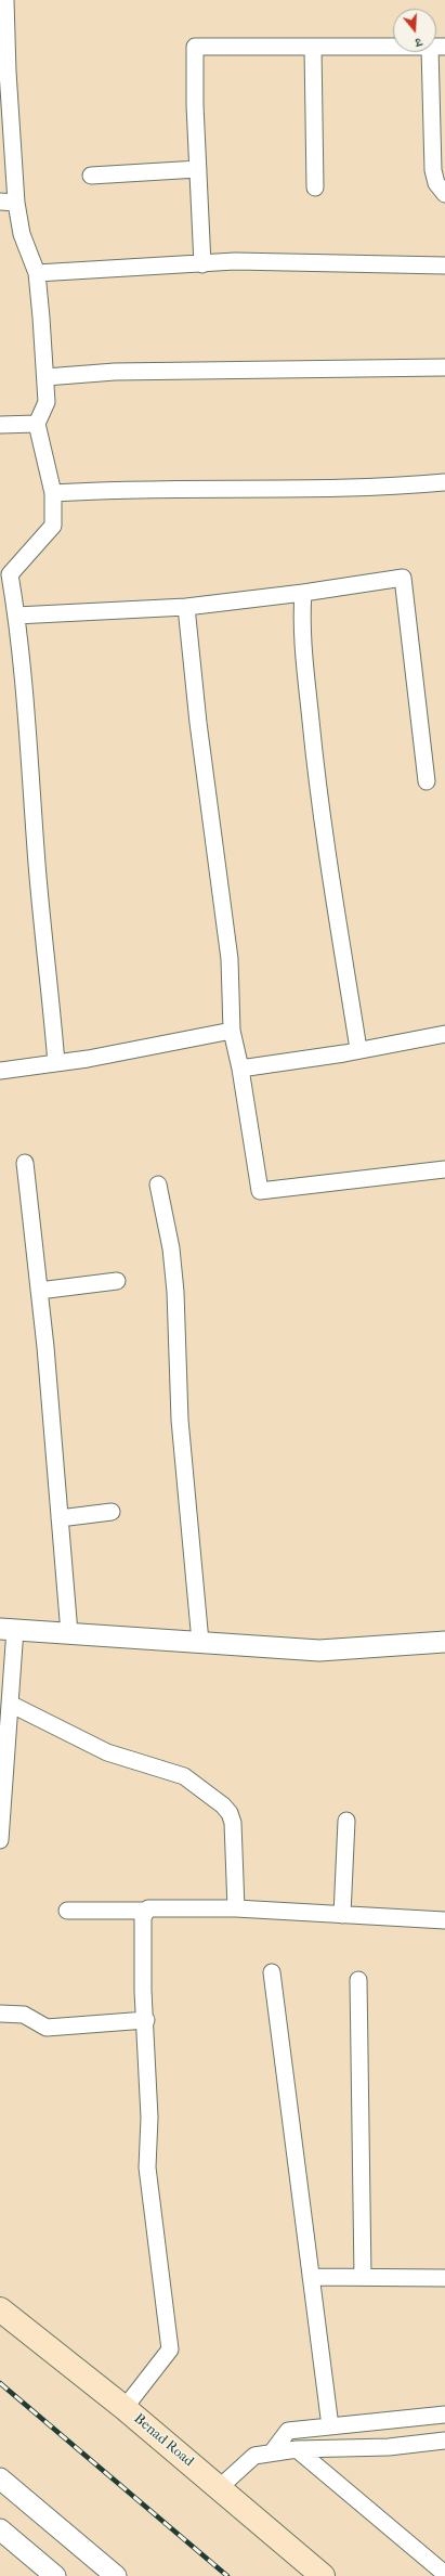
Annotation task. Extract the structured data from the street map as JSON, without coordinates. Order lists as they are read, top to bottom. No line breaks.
{"streets":{"main road":["Benad Road"]},"north":"bottom"}
